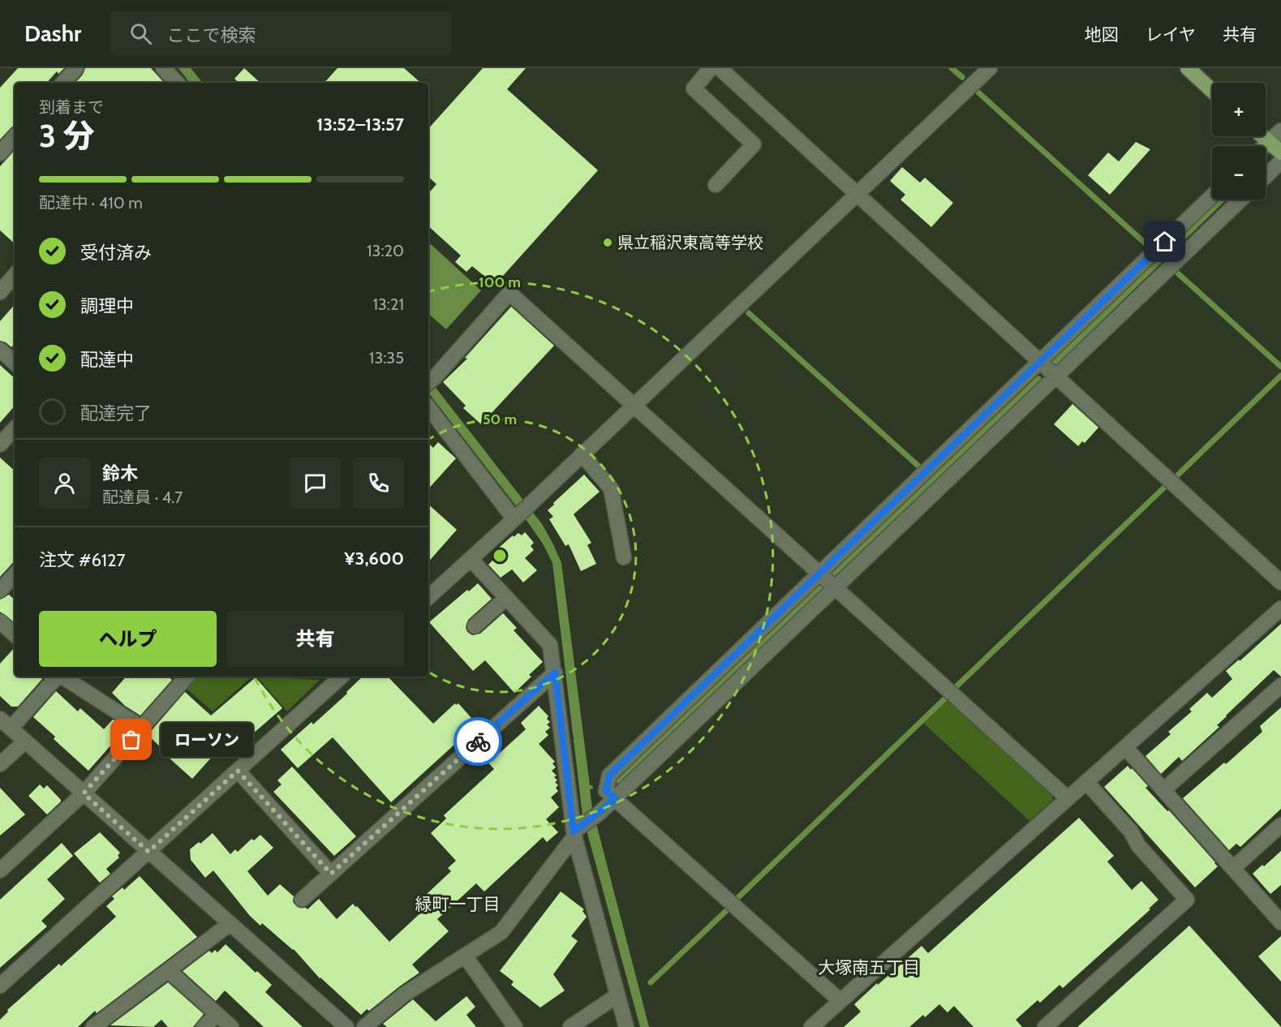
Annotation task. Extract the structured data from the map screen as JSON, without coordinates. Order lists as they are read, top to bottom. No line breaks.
{"districts":["緑町一丁目","大塚南五丁目"],"places":["県立稲沢東高等学校","ローソン"],"page":{"header":"Dashr","search":"ここで検索","nav":["地図","レイヤ","共有"],"map_buttons":["+","−"],"heading":["3 分","到着まで","13:52–13:57"],"panel":["鈴木","配達員 · 4.7","注文 #6127","¥3,600"],"bar":"配達中 · 410 m","list":[["受付済み","13:20"],["調理中","13:21"],["配達中","13:35"],"配達完了"],"buttons":["ヘルプ","共有"],"bubble":"ローソン"},"rings":["100 m","50 m"]}
